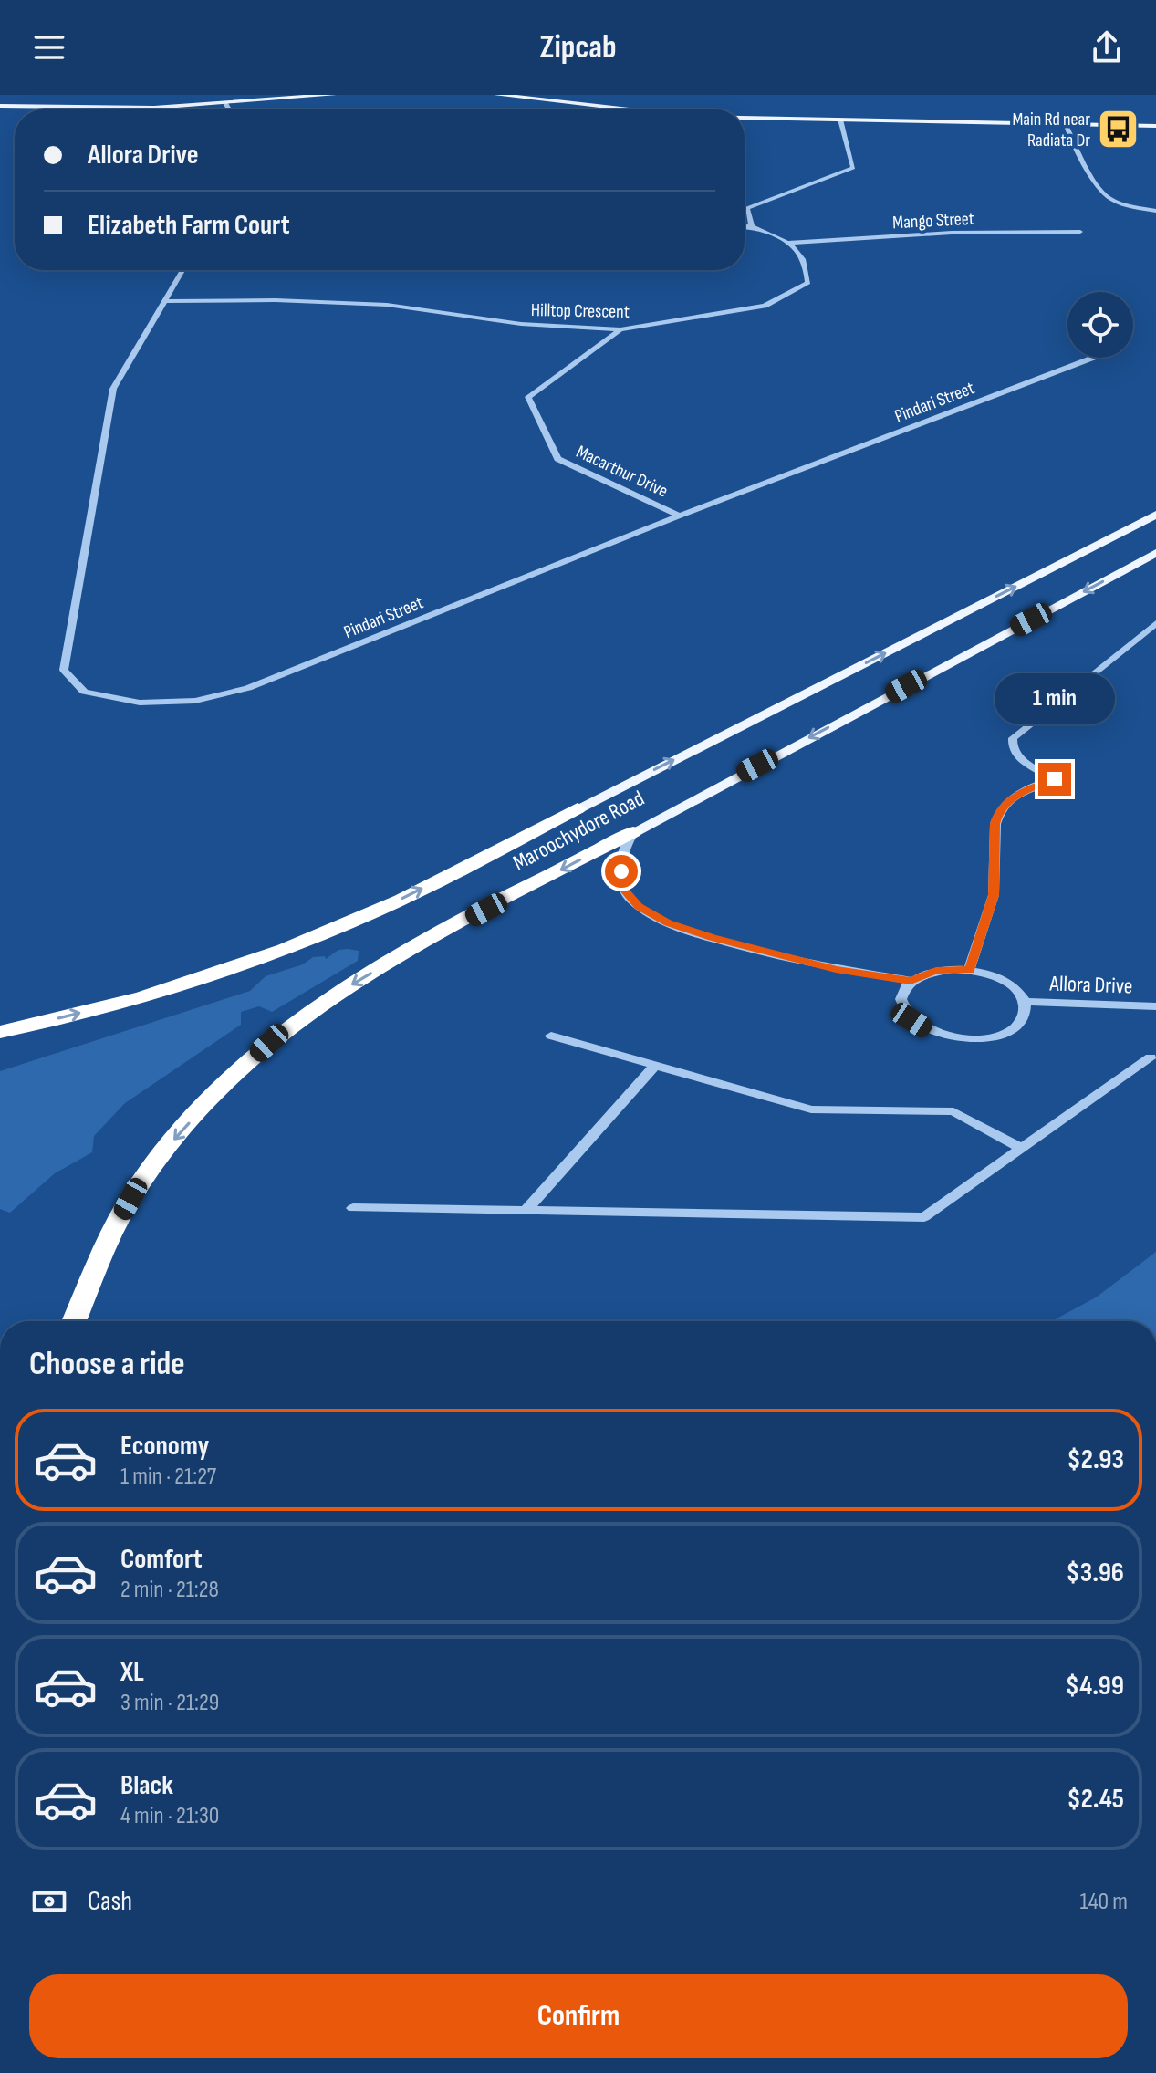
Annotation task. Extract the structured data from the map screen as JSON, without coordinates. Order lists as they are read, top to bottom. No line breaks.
{"streets":{"highway":["Maroochydore Road"],"street":["Mango Street","Hilltop Crescent","Pindari Street","Macarthur Drive","Allora Drive"]},"crossings":[["Mango Street","Hilltop Crescent"],["Hilltop Crescent","Pindari Street"],["Hilltop Crescent","Macarthur Drive"],["Pindari Street","Macarthur Drive"]],"places":{"bus stop":["Main Rd near Radiata Dr"]},"page":{"header":"Zipcab","banner":["Allora Drive","Elizabeth Farm Court"],"bubble":"1 min","heading":"Choose a ride","list":[{"name":"Economy","note":"1 min · 21:27","value":"$2.93"},{"name":"Comfort","note":"2 min · 21:28","value":"$3.96"},{"name":"XL","note":"3 min · 21:29","value":"$4.99"},{"name":"Black","note":"4 min · 21:30","value":"$2.45"}],"pay":["Cash","140 m"],"buttons":"Confirm"}}
